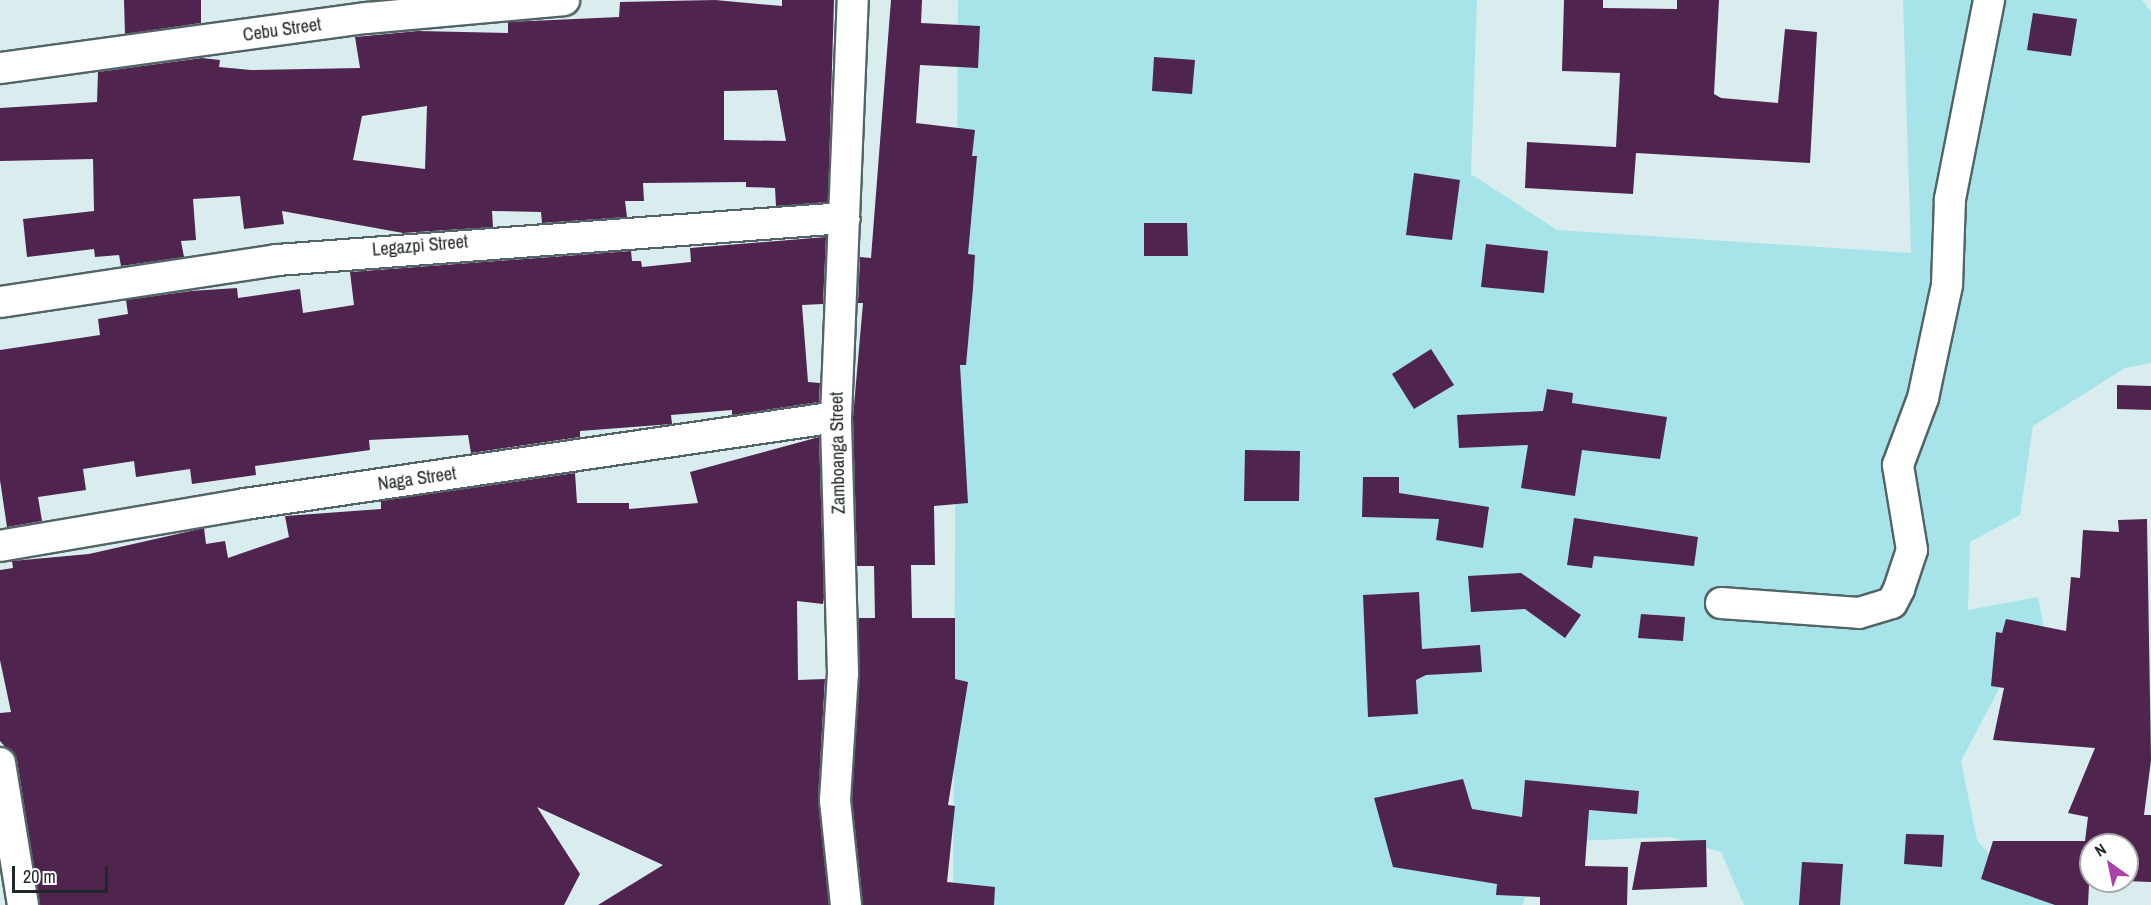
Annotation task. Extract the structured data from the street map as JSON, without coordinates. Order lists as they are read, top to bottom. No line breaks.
{"streets":{"street":["Cebu Street","Legazpi Street","Zamboanga Street","Naga Street"]},"crossings":[["Legazpi Street","Zamboanga Street"],["Zamboanga Street","Naga Street"]],"scale_bar":"20 m","north":"top left"}
